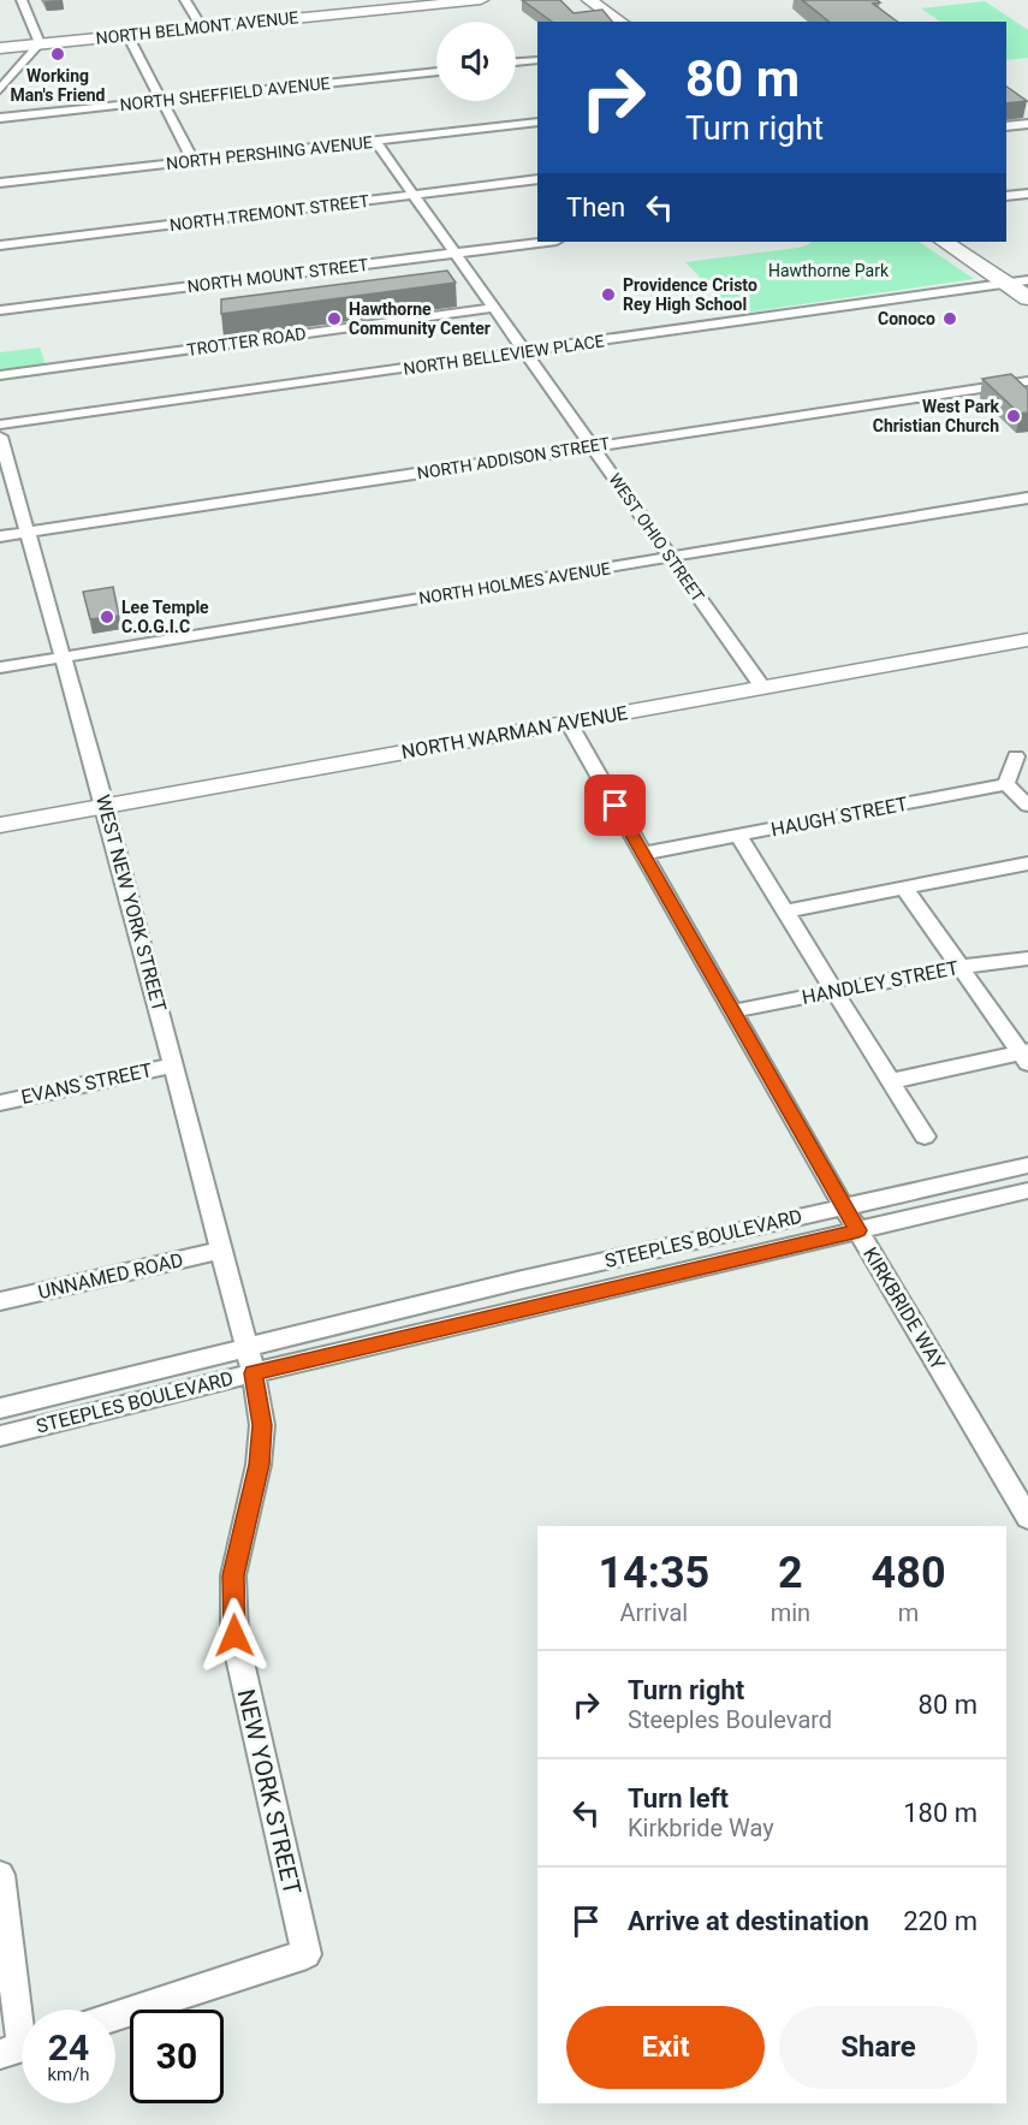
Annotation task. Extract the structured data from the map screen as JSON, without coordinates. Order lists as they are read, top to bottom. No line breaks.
{"streets":{"main road":["NORTH BELMONT AVENUE"],"street":["NORTH SHEFFIELD AVENUE","NORTH PERSHING AVENUE","NORTH TREMONT STREET","NORTH MOUNT STREET","TROTTER ROAD","NORTH BELLEVIEW PLACE","NORTH ADDISON STREET","WEST OHIO STREET","NORTH HOLMES AVENUE","NORTH WARMAN AVENUE","HAUGH STREET","WEST NEW YORK STREET","HANDLEY STREET","EVANS STREET","STEEPLES BOULEVARD","UNNAMED ROAD","KIRKBRIDE WAY","NEW YORK STREET"]},"crossings":[["NORTH PERSHING AVENUE","WEST OHIO STREET"],["NORTH TREMONT STREET","WEST OHIO STREET"],["NORTH MOUNT STREET","WEST OHIO STREET"],["TROTTER ROAD","WEST OHIO STREET"],["NORTH BELLEVIEW PLACE","WEST OHIO STREET"],["NORTH ADDISON STREET","WEST OHIO STREET"],["NORTH ADDISON STREET","WEST NEW YORK STREET"],["WEST OHIO STREET","NORTH HOLMES AVENUE"],["WEST OHIO STREET","NORTH WARMAN AVENUE"],["NORTH HOLMES AVENUE","WEST NEW YORK STREET"],["NORTH WARMAN AVENUE","WEST NEW YORK STREET"],["NORTH WARMAN AVENUE","KIRKBRIDE WAY"],["HAUGH STREET","KIRKBRIDE WAY"],["WEST NEW YORK STREET","EVANS STREET"],["WEST NEW YORK STREET","STEEPLES BOULEVARD"],["WEST NEW YORK STREET","UNNAMED ROAD"],["WEST NEW YORK STREET","NEW YORK STREET"],["HANDLEY STREET","KIRKBRIDE WAY"],["STEEPLES BOULEVARD","KIRKBRIDE WAY"],["STEEPLES BOULEVARD","NEW YORK STREET"]],"parks":["Hawthorne Park"],"places":["Working Man's Friend","Providence Cristo Rey High School","Hawthorne Community Center","Conoco","West Park Christian Church","Lee Temple C.O.G.I.C"],"page":{"turn":["80 m","Turn right"],"then":"Then","eta":["14:35","Arrival","2","min","480","m"],"list":[{"name":"Turn right","note":"Steeples Boulevard","value":"80 m"},{"name":"Turn left","note":"Kirkbride Way","value":"180 m"},{"name":"Arrive at destination","value":"220 m"}],"buttons":["Exit","Share"],"speed":"24 km/h","limit":"30"}}
